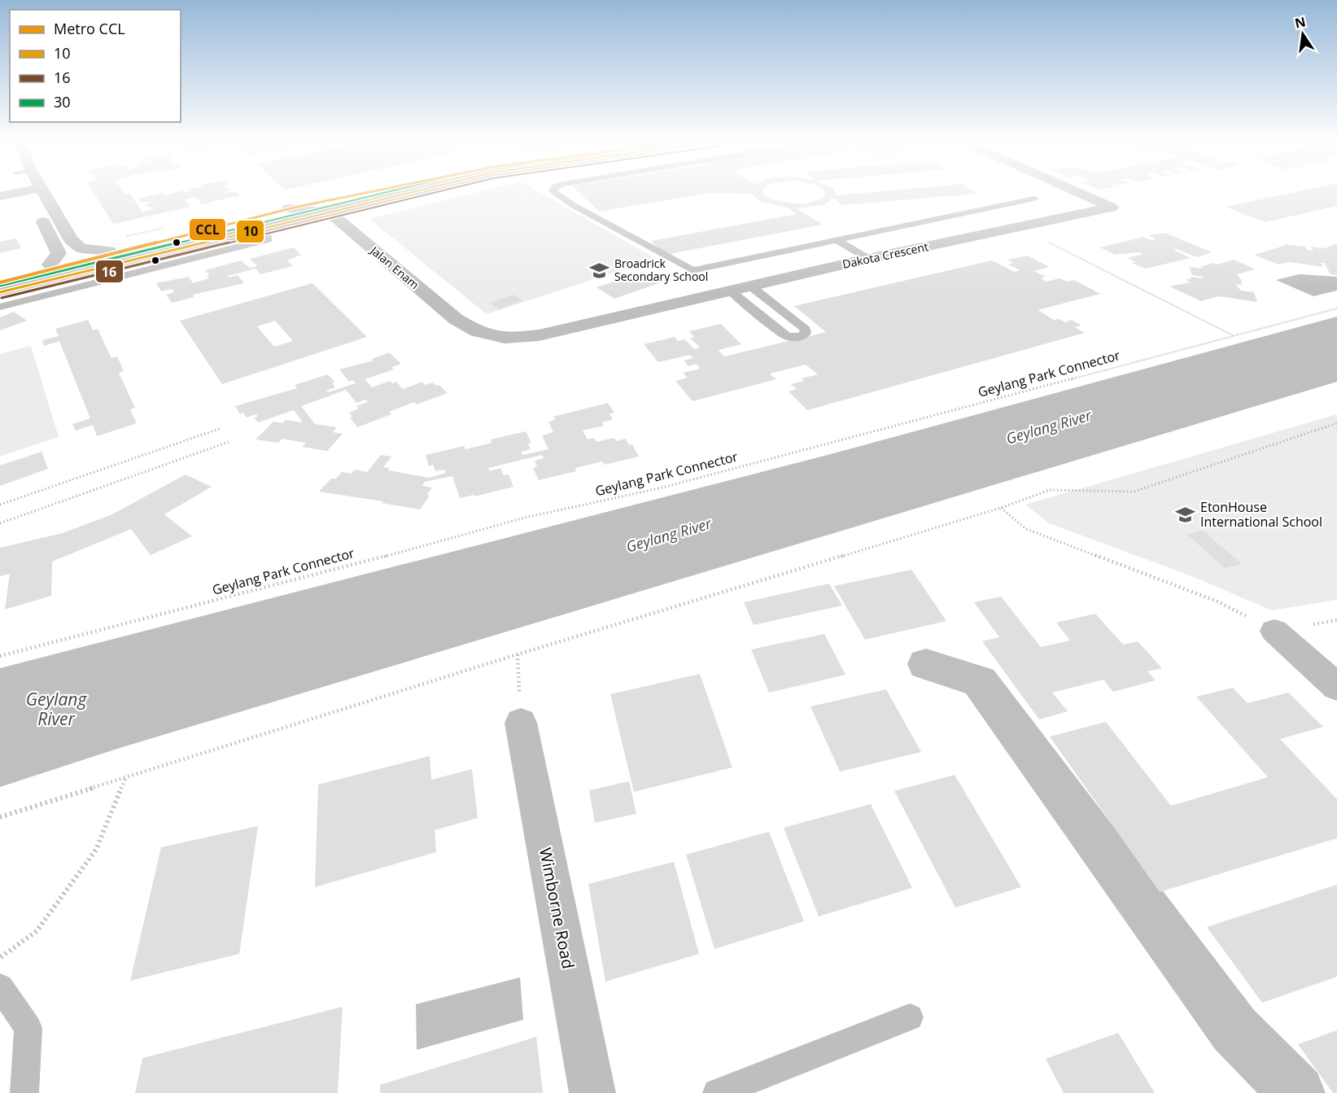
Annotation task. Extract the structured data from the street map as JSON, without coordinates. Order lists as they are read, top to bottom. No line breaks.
{"streets":{"street":["Dakota Crescent","Jalan Enam","Wimborne Road"],"path":["Geylang Park Connector"]},"crossings":[["Dakota Crescent","Jalan Enam"]],"water":["Geylang River"],"places":{"school or university":["Broadrick Secondary School","EtonHouse International School"]},"lines":["metro line CCL","transit line 10","transit line 16","transit line 30"],"legend":["Metro CCL","10","16","30"],"north":"top"}
